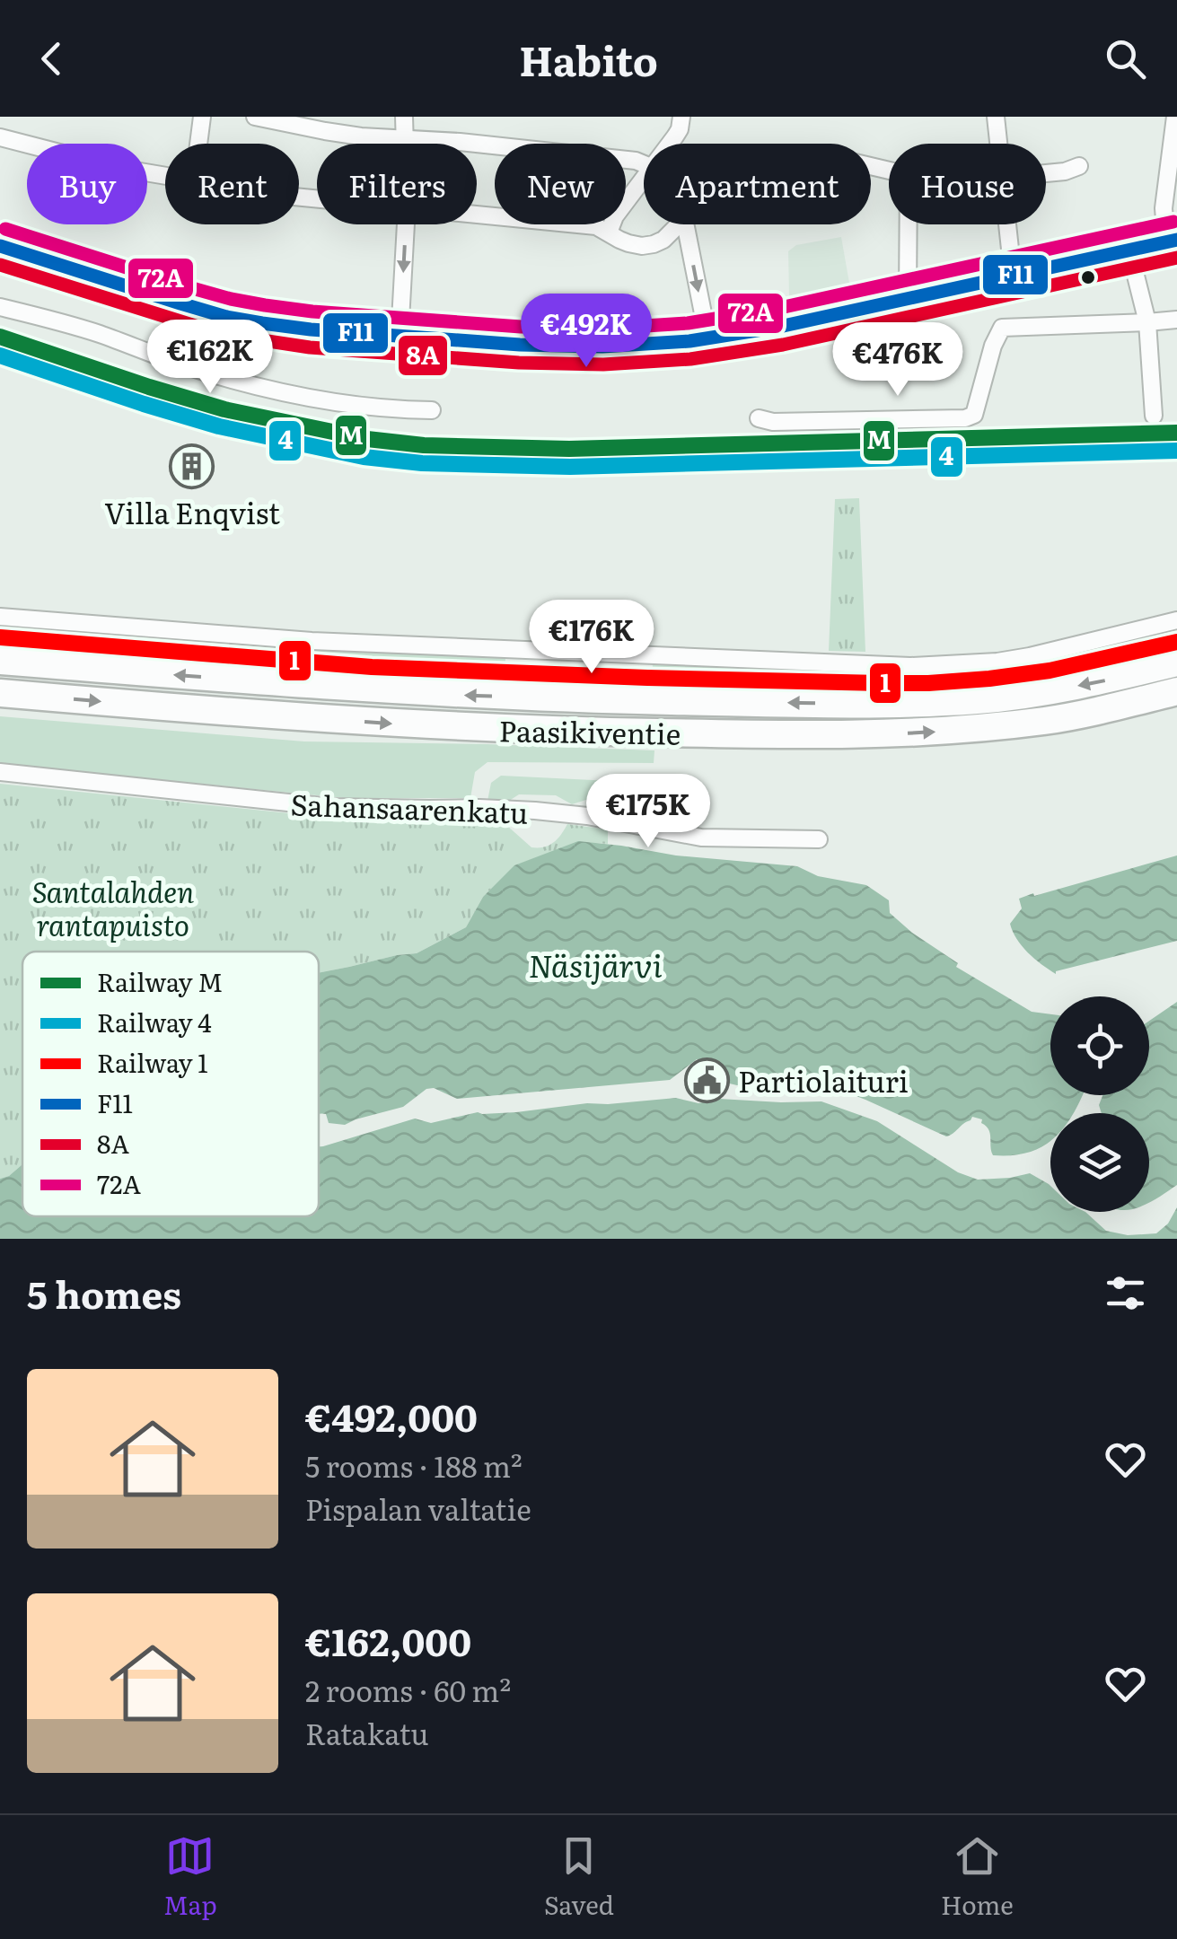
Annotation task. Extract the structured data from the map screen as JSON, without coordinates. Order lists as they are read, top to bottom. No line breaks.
{"streets":{"highway":["Paasikiventie"],"street":["Sahansaarenkatu"]},"water":["Näsijärvi"],"parks":["Santalahden rantapuisto"],"places":{"building":["Villa Enqvist"],"public building":["Partiolaituri"]},"lines":["transit line 72A","transit line F11","transit line 8A","rail line M","rail line 4","rail line 1"],"legend":["Railway M","Railway 4","Railway 1","F11","8A","72A"],"page":{"header":"Habito","chip":["Buy","Rent","Filters","New","Apartment","House"],"price":["€492K","€162K","€476K","€176K","€175K"],"heading":"5 homes","list":[{"name":"€492,000","note":"5 rooms · 188 m² · Pispalan valtatie"},{"name":"€162,000","note":"2 rooms · 60 m² · Ratakatu"}],"tabs":["Map","Saved","Home"]}}
